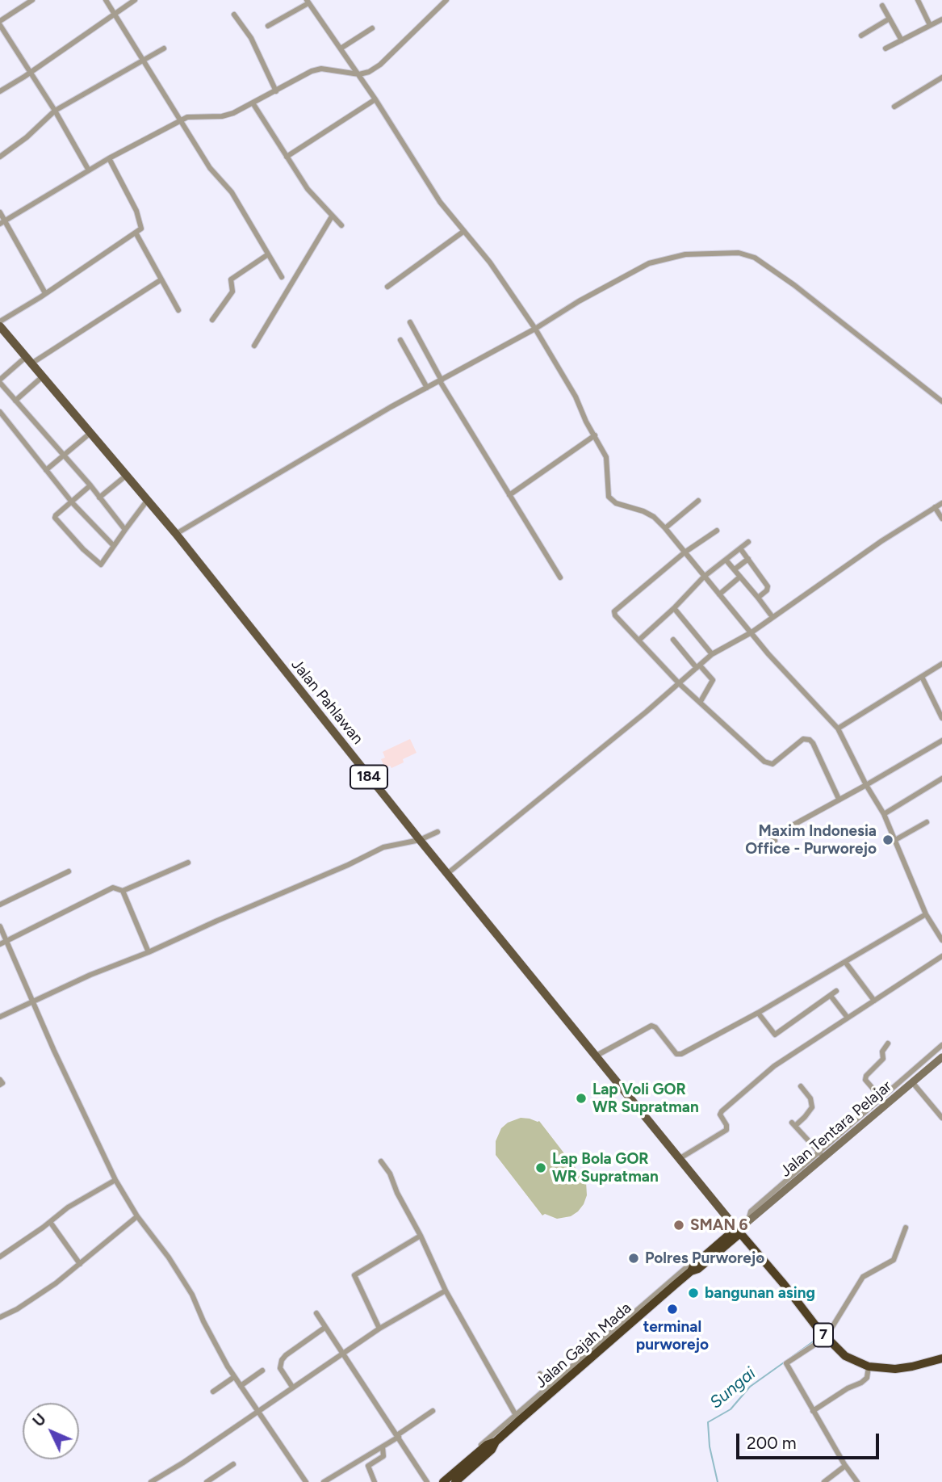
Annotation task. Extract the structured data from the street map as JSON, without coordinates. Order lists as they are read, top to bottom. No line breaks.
{"streets":{"highway":["7","Jalan Gajah Mada"],"main road":["Jalan Pahlawan","184","Jalan Tentara Pelajar"]},"crossings":[["Jalan Pahlawan","Jalan Tentara Pelajar"],["Jalan Pahlawan","7"],["Jalan Pahlawan","Jalan Gajah Mada"],["Jalan Tentara Pelajar","7"],["Jalan Tentara Pelajar","Jalan Gajah Mada"],["7","Jalan Gajah Mada"]],"water":["Sungai"],"places":["Maxim Indonesia Office - Purworejo","Lap Voli GOR WR Supratman","Lap Bola GOR WR Supratman","SMAN 6","Polres Purworejo","bangunan asing","terminal purworejo"],"scale_bar":"200 m","north":"top left"}
